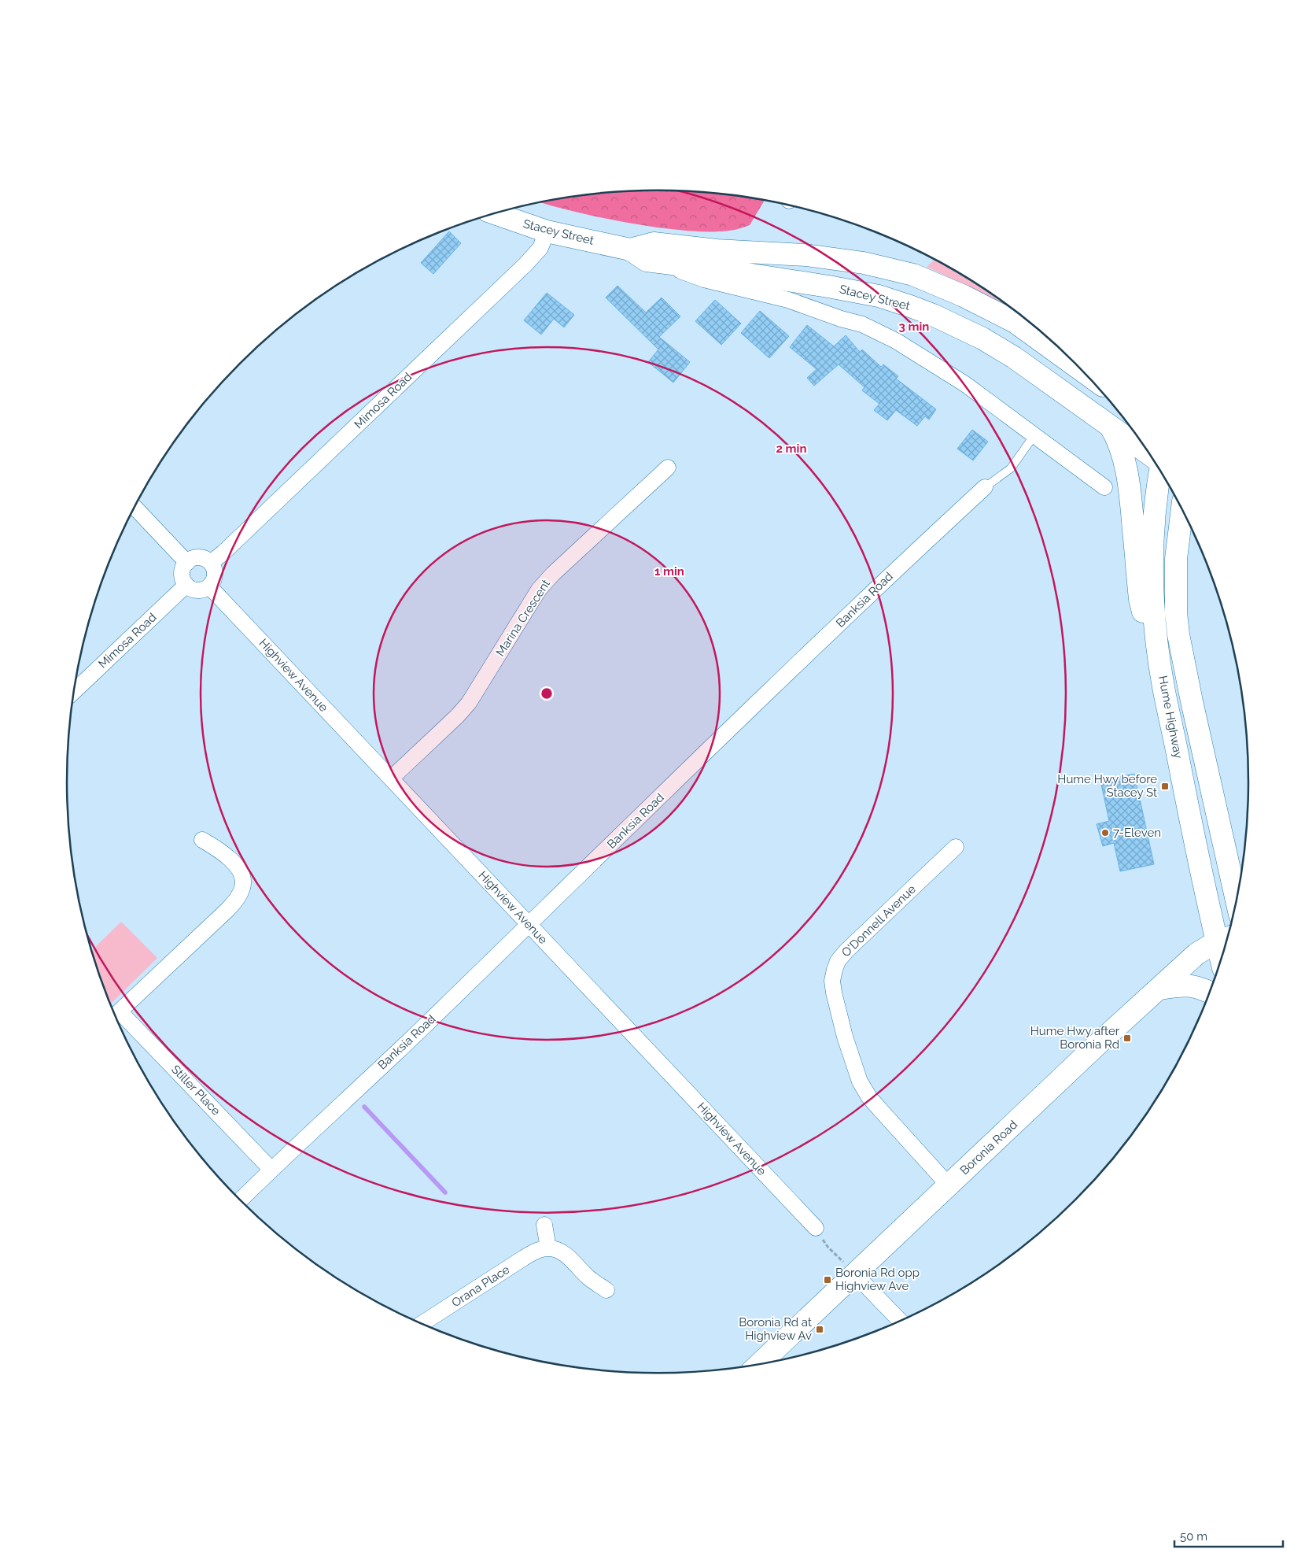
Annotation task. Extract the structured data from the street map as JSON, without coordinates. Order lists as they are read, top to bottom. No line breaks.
{"streets":{"main road":["Stacey Street","Hume Highway","Boronia Road"],"street":["Mimosa Road","Banksia Road","Marina Crescent","Highview Avenue","O'Donnell Avenue","Stiller Place","Orana Place"]},"crossings":[["Stacey Street","Mimosa Road"],["Stacey Street","Banksia Road"],["Mimosa Road","Highview Avenue"],["Banksia Road","Highview Avenue"],["Banksia Road","Stiller Place"],["Marina Crescent","Highview Avenue"],["Hume Highway","Boronia Road"],["O'Donnell Avenue","Boronia Road"]],"places":{"transit":["Hume Hwy before Stacey St","Hume Hwy after Boronia Rd","Boronia Rd opp Highview Ave","Boronia Rd at Highview Av"],"other":["7-Eleven"]},"scale_bar":"50 m","rings":["3 min","2 min","1 min"]}
